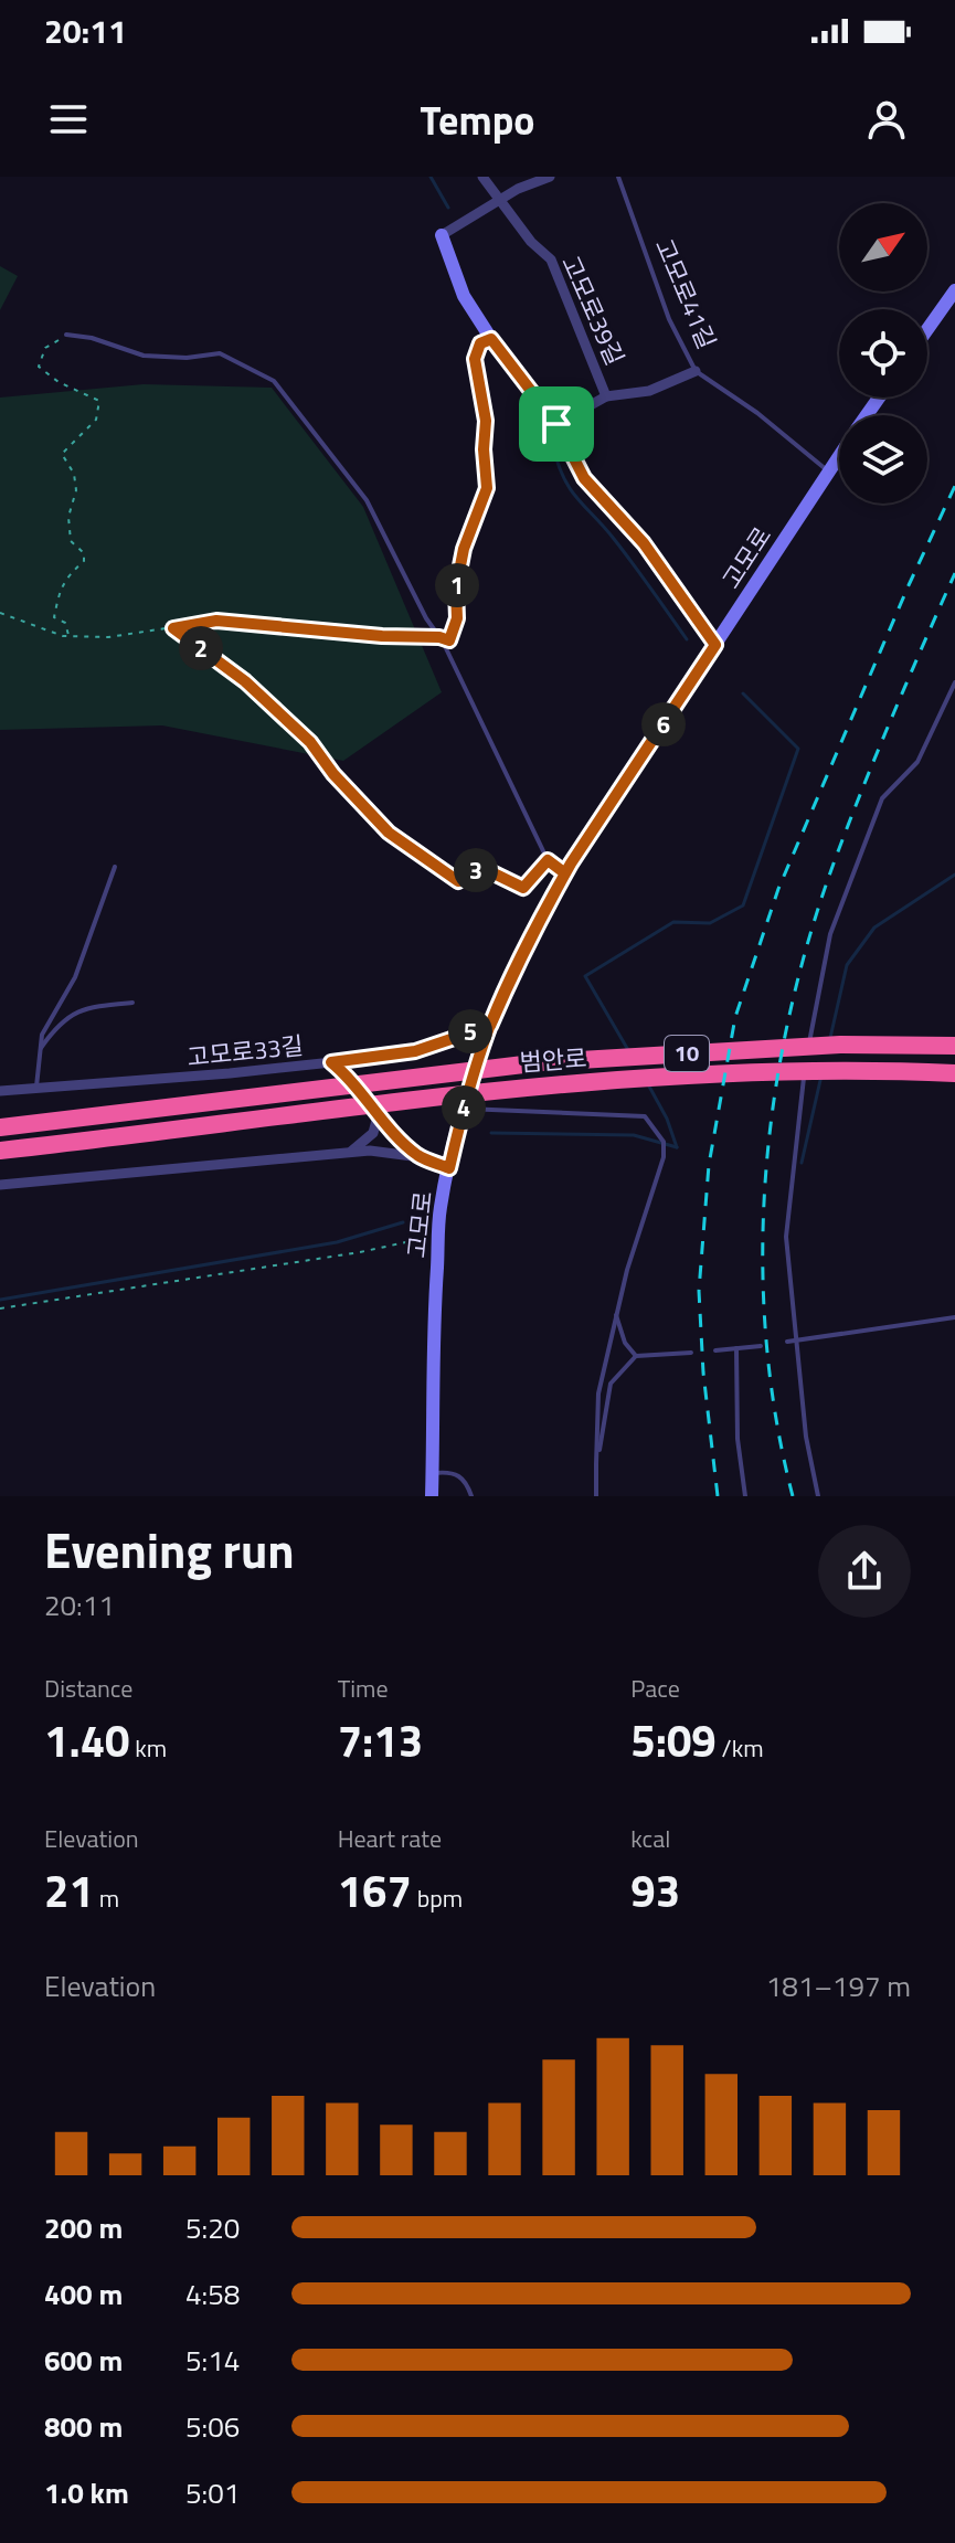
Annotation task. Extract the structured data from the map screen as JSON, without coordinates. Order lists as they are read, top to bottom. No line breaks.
{"streets":{"highway":["10","범안로"],"main road":["고모로"],"street":["고모로39길","고모로33길"],"lane":["고모로41길"]},"crossings":[["고모로41길","고모로"],["고모로","고모로33길"]],"north":"top right","page":{"status":"20:11","header":"Tempo","pins":["1","2","6","3","5","4"],"heading":["Evening run","20:11"],"stats":[["Distance","1.40 km"],["Time","7:13"],["Pace","5:09 /km"],["Elevation","21 m"],["Heart rate","167 bpm"],["kcal","93"]],"chart":["Elevation","181–197 m"],"list":[{"name":"200 m","note":"5:20"},{"name":"400 m","note":"4:58"},{"name":"600 m","note":"5:14"},{"name":"800 m","note":"5:06"},{"name":"1.0 km","note":"5:01"}]}}
